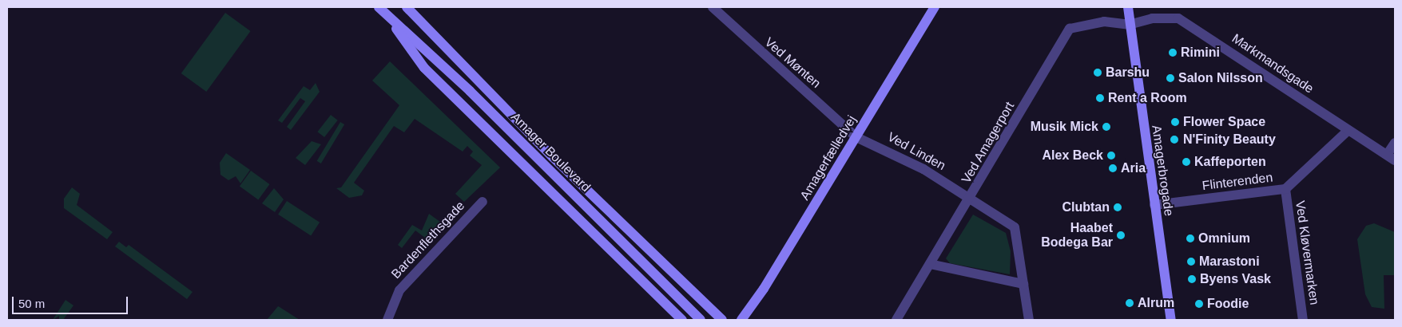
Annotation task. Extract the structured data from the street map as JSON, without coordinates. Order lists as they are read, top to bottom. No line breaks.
{"streets":{"street":["Ved Mønten","Markmandsgade","Ved Amagerport","Ved Linden","Amager Boulevard","Amagerfælledvej","Amagerbrogade","Flinterenden","Bardenflethsgade","Ved Kløvermarken"]},"crossings":[["Ved Mønten","Ved Linden"],["Ved Mønten","Amagerfælledvej"],["Markmandsgade","Ved Amagerport"],["Markmandsgade","Amagerbrogade"],["Markmandsgade","Flinterenden"],["Ved Amagerport","Ved Linden"],["Ved Amagerport","Amagerbrogade"],["Ved Linden","Amagerfælledvej"],["Amagerbrogade","Flinterenden"],["Flinterenden","Ved Kløvermarken"]],"places":["Rimini","Barshu","Salon Nilsson","Rent a Room","Flower Space","Musik Mick","N'Finity Beauty","Alex Beck","Kaffeporten","Aria","Clubtan","Haabet Bodega Bar","Omnium","Marastoni","Byens Vask","Alrum","Foodie"],"scale_bar":"50 m"}
